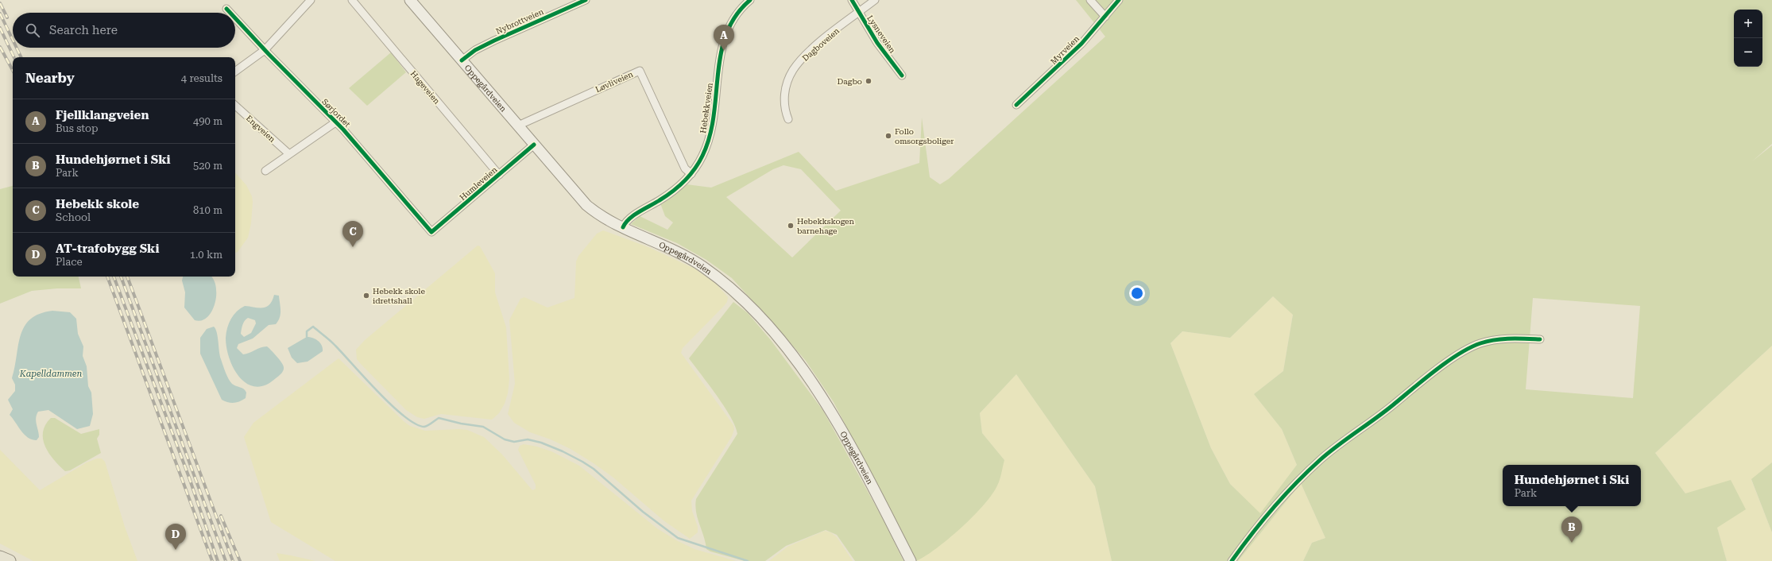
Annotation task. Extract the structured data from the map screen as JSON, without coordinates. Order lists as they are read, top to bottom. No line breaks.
{"streets":{"main road":["Oppegårdveien"],"street":["Nybrottveien","Lysneveien","Dagboveien","Myrveien","Løvliveien","Hageveien","Hebekkveien","Sørjordet","Engveien","Humleveien"]},"crossings":[["Nybrottveien","Oppegårdveien"],["Lysneveien","Dagboveien"],["Løvliveien","Oppegårdveien"],["Løvliveien","Hebekkveien"],["Hageveien","Humleveien"],["Oppegårdveien","Hebekkveien"],["Oppegårdveien","Humleveien"],["Sørjordet","Humleveien"]],"water":["Kapelldammen"],"places":["Dagbo","Follo omsorgsboliger","Hebekkskogen barnehage","Hebekk skole idrettshall"],"page":{"map_buttons":["+","−"],"search":"Search here","pins":["A","C","B","D"],"heading":["Nearby","4 results"],"list":[{"mark":"A","name":"Fjellklangveien","note":"Bus stop","value":"490 m"},{"mark":"B","name":"Hundehjørnet i Ski","note":"Park","value":"520 m"},{"mark":"C","name":"Hebekk skole","note":"School","value":"810 m"},{"mark":"D","name":"AT-trafobygg Ski","note":"Place","value":"1.0 km"}],"popup":["Hundehjørnet i Ski","Park"]}}
